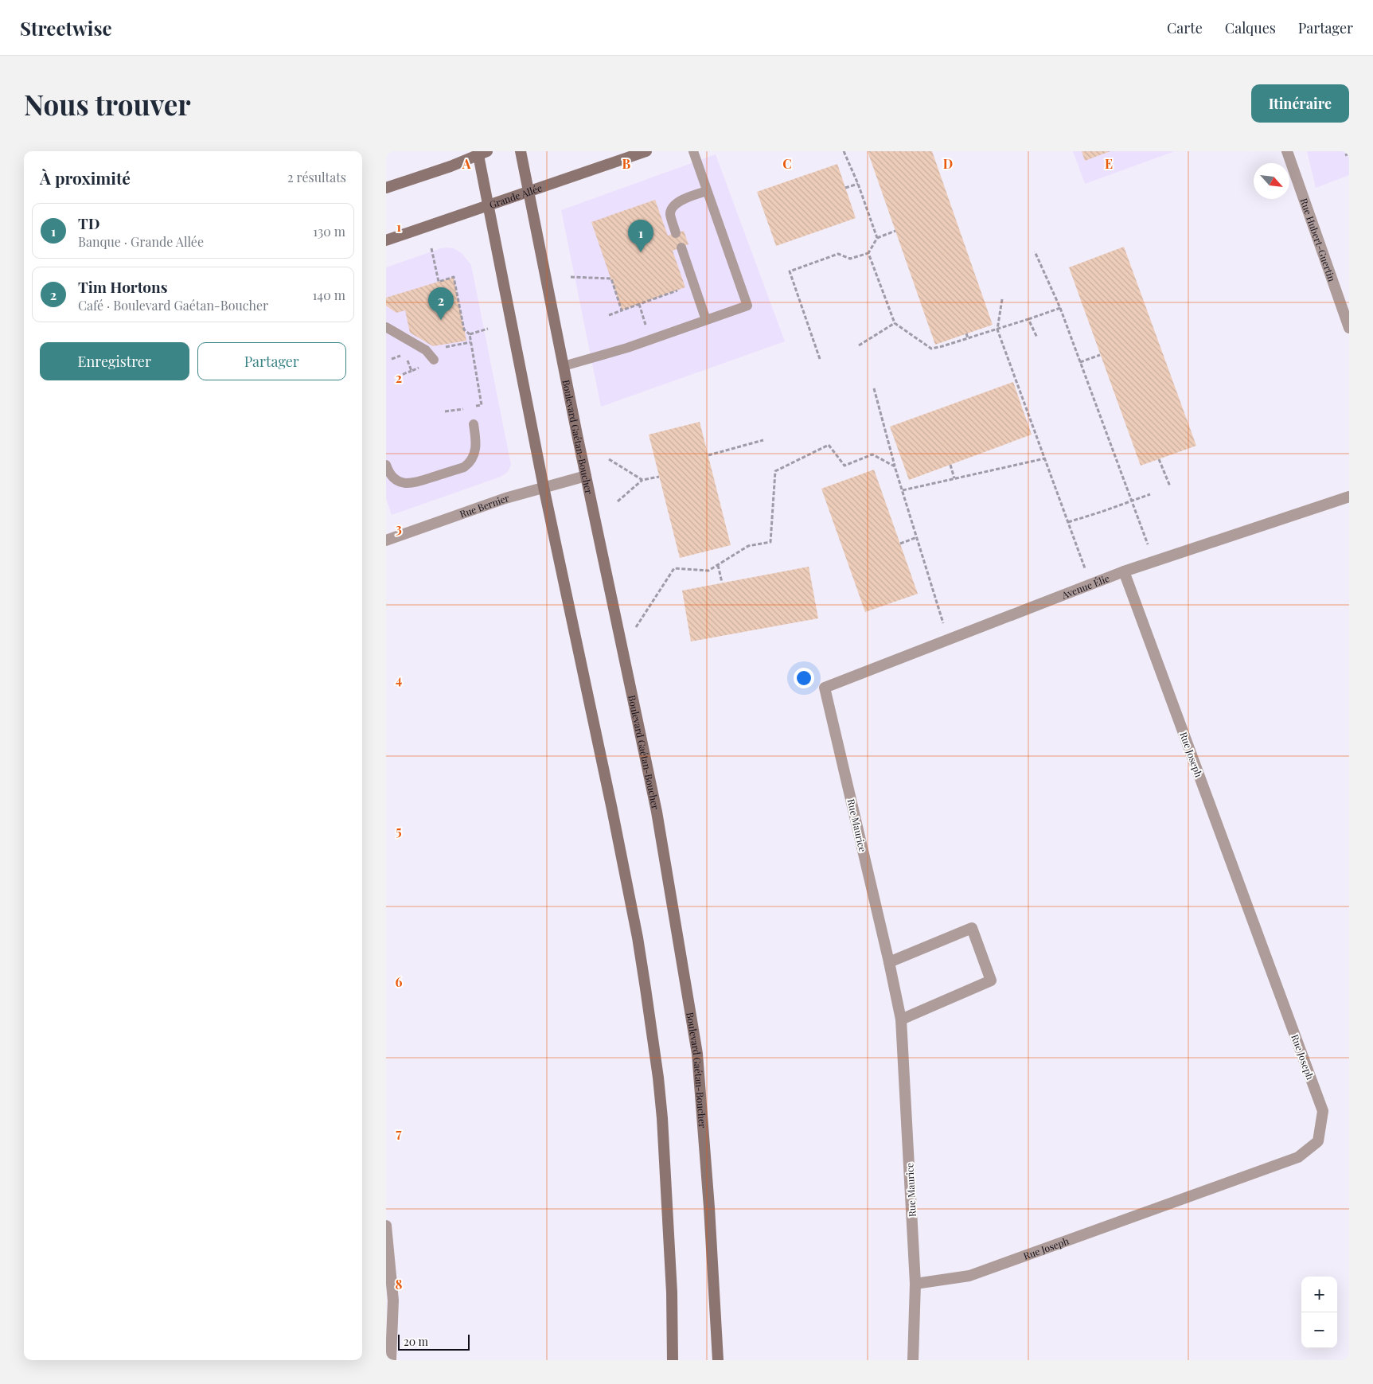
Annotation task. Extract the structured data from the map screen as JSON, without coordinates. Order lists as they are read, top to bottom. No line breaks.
{"streets":{"main road":["Grande Allée","Boulevard Gaétan-Boucher"],"street":["Rue Hubert-Guertin","Rue Bernier","Avenue Élie","Rue Joseph","Rue Maurice"]},"crossings":[["Grande Allée","Boulevard Gaétan-Boucher"],["Boulevard Gaétan-Boucher","Rue Bernier"],["Avenue Élie","Rue Joseph"],["Avenue Élie","Rue Maurice"],["Rue Joseph","Rue Maurice"]],"scale_bar":"20 m","north":"bottom right","page":{"header":"Streetwise","nav":["Carte","Calques","Partager"],"buttons":["Itinéraire",["Enregistrer","Partager"]],"title":"Nous trouver","heading":["À proximité","2 résultats"],"list":[{"mark":"1","name":"TD","note":"Banque · Grande Allée","value":"130 m"},{"mark":"2","name":"Tim Hortons","note":"Café · Boulevard Gaétan-Boucher","value":"140 m"}],"pins":["1","2"],"map_buttons":["+","−"],"scale":"20 m"},"grid":{"columns":["A","B","C","D","E"],"rows":["1","2","3","4","5","6","7","8"]}}
